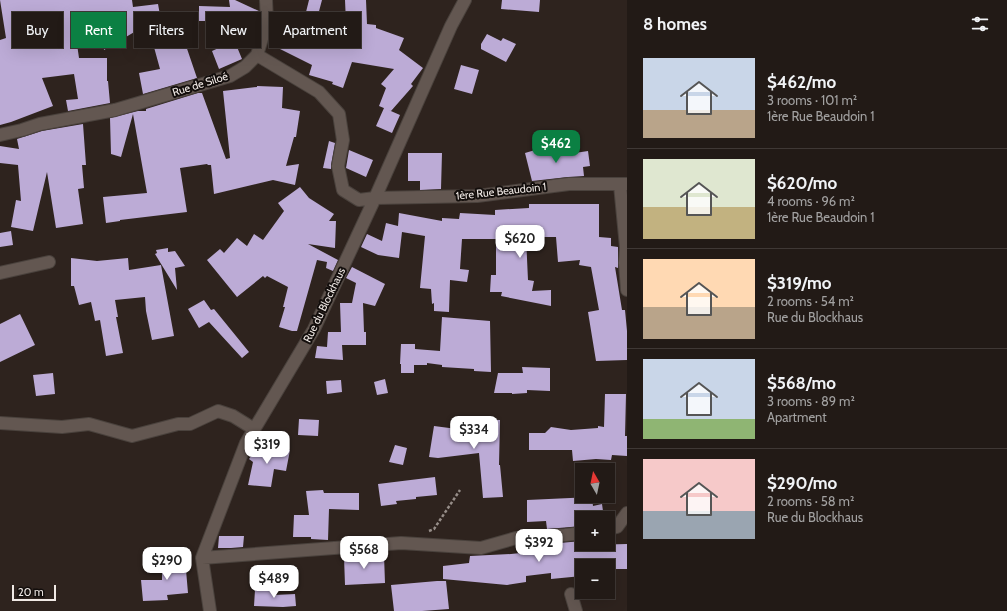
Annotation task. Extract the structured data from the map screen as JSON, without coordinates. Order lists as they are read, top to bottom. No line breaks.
{"streets":{"street":["Rue de Siloé","1ère Rue Beaudoin 1","Rue du Blockhaus"]},"crossings":[["1ère Rue Beaudoin 1","Rue du Blockhaus"]],"scale_bar":"20 m","north":"top","page":{"heading":"8 homes","chip":["Buy","Rent","Filters","New","Apartment"],"list":[{"name":"$462/mo","note":"3 rooms · 101 m² · 1ère Rue Beaudoin 1"},{"name":"$620/mo","note":"4 rooms · 96 m² · 1ère Rue Beaudoin 1"},{"name":"$319/mo","note":"2 rooms · 54 m² · Rue du Blockhaus"},{"name":"$568/mo","note":"3 rooms · 89 m² · Apartment"},{"name":"$290/mo","note":"2 rooms · 58 m² · Rue du Blockhaus"}],"price":["$462","$620","$334","$319","$392","$568","$290","$489"],"map_buttons":["+","−"],"scale":"20 m"}}
